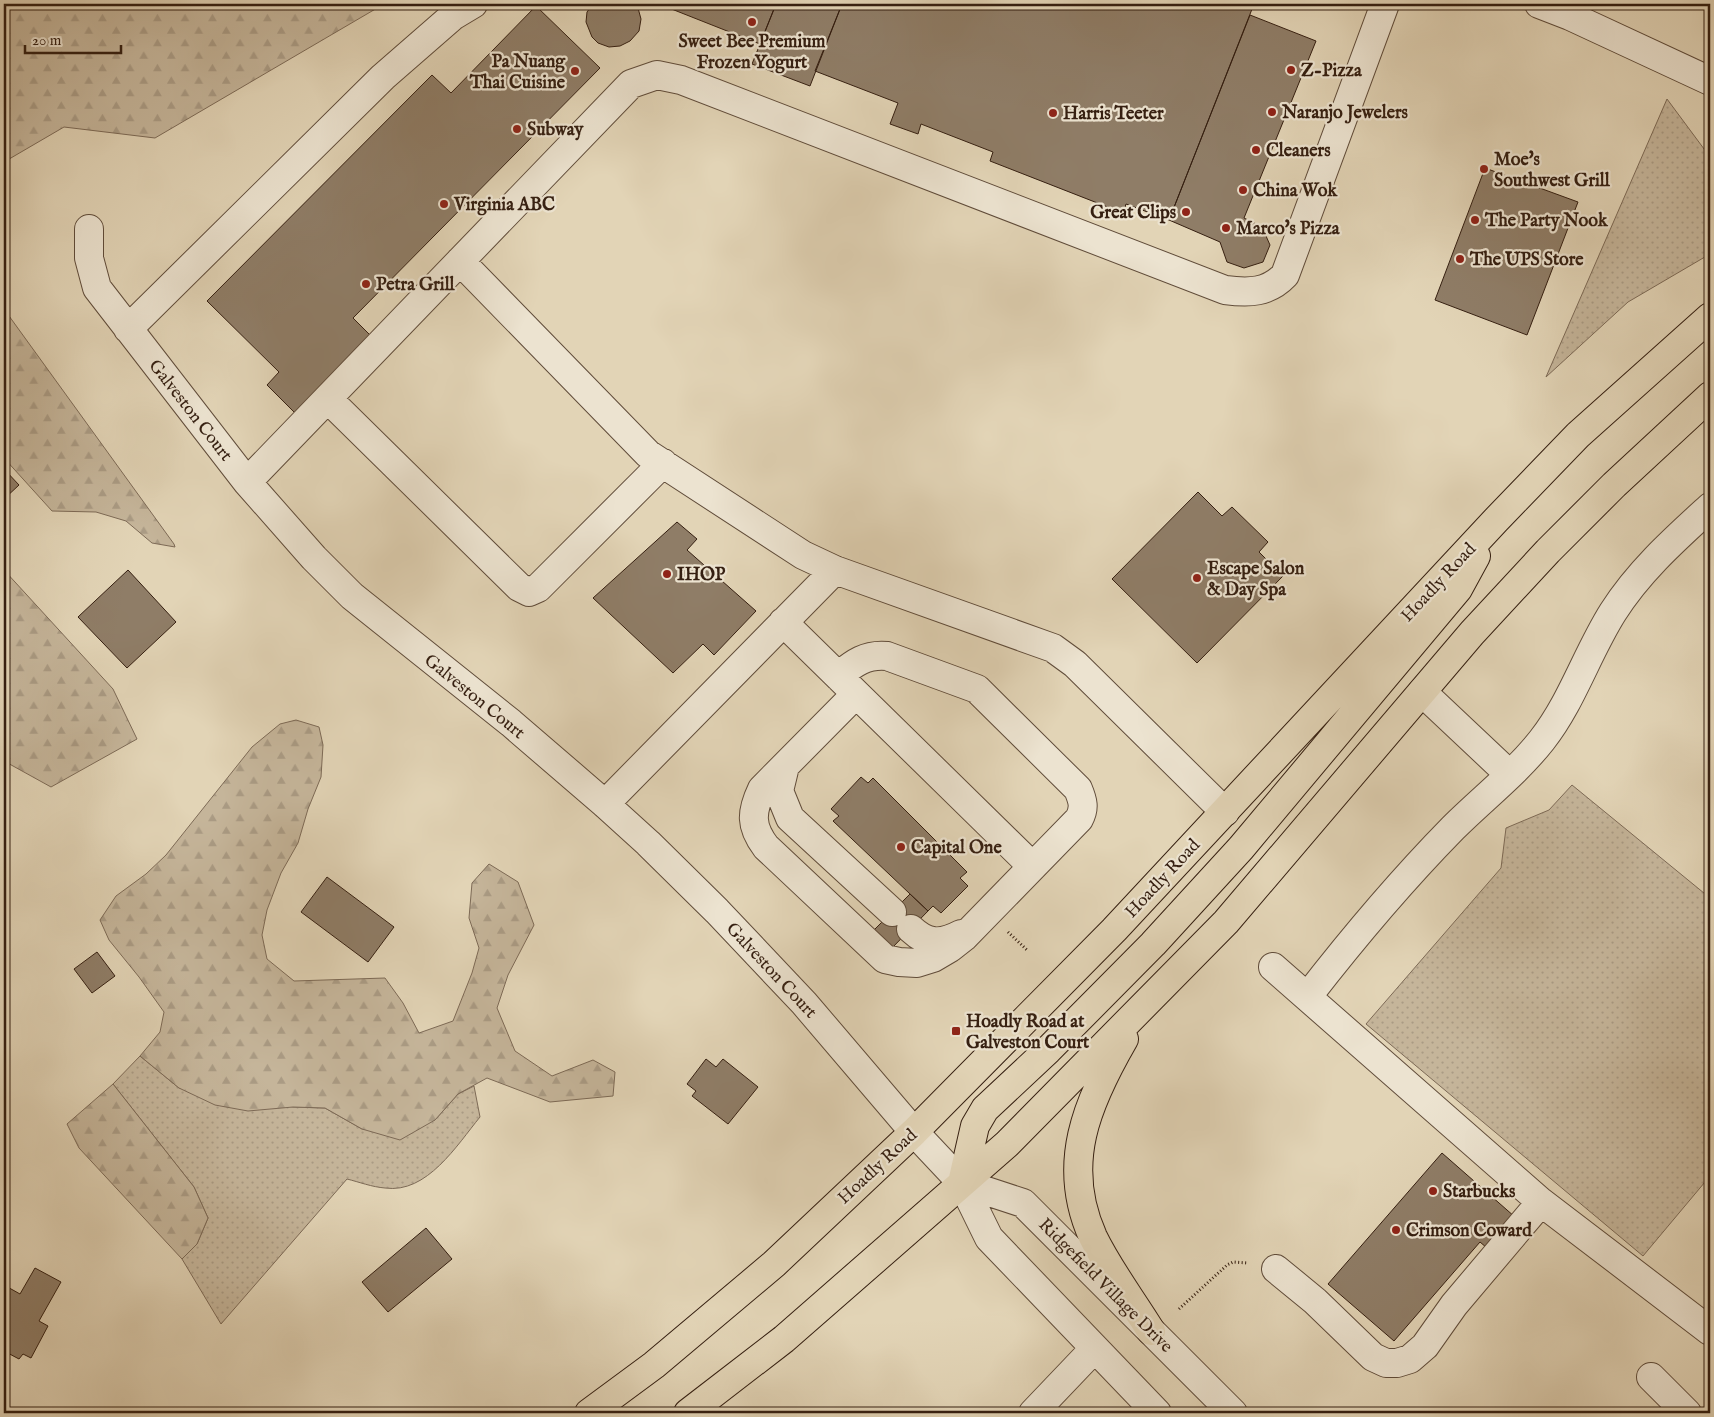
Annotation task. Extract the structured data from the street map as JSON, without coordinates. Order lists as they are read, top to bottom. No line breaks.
{"streets":{"main road":["Hoadly Road"],"street":["Galveston Court","Ridgefield Village Drive"]},"crossings":[["Galveston Court","Hoadly Road"],["Galveston Court","Ridgefield Village Drive"],["Hoadly Road","Ridgefield Village Drive"]],"places":{"other":["Sweet Bee Premium Frozen Yogurt","Z-Pizza","Pa Nuang Thai Cuisine","Naranjo Jewelers","Harris Teeter","Subway","Cleaners","Moe's Southwest Grill","China Wok","Virginia ABC","Great Clips","The Party Nook","Marco's Pizza","The UPS Store","Petra Grill","IHOP","Escape Salon & Day Spa","Capital One","Starbucks","Crimson Coward"],"transit":["Hoadly Road at Galveston Court"]},"scale_bar":"20 m"}
